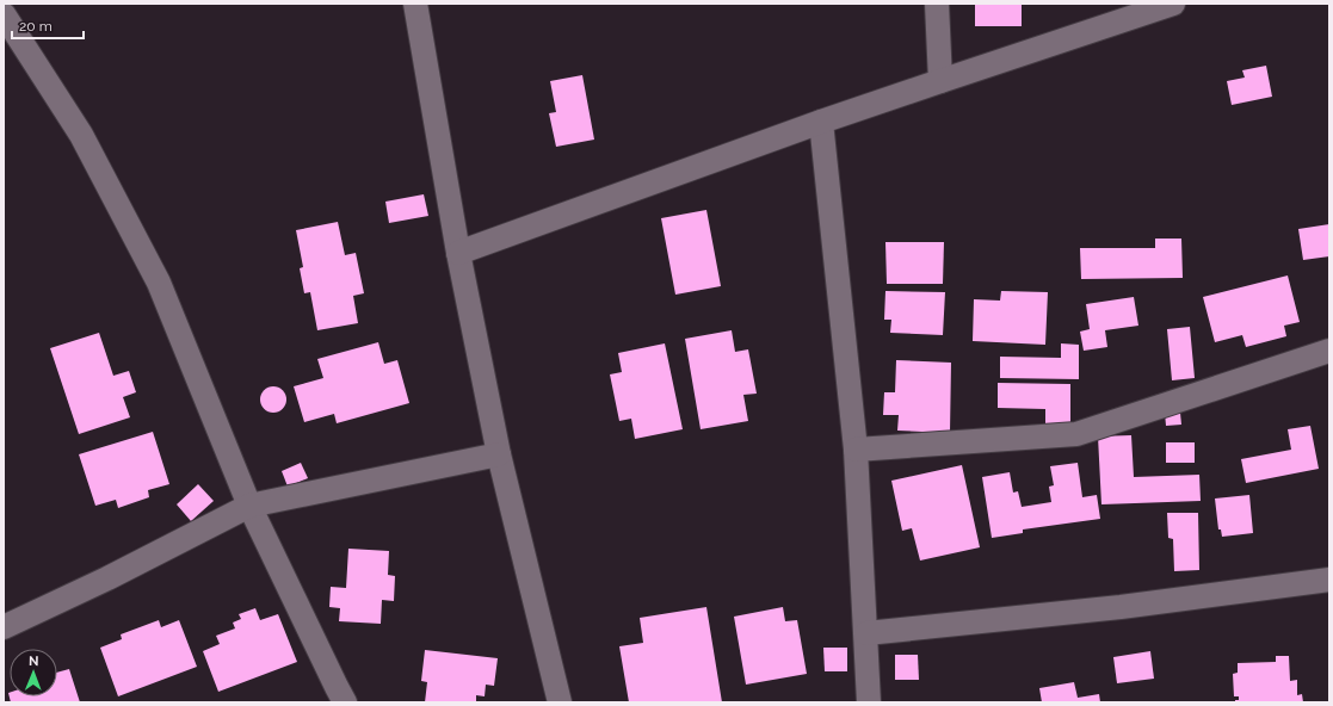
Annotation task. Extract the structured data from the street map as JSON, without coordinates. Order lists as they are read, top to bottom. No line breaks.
{"scale_bar":"20 m","north":"top"}
